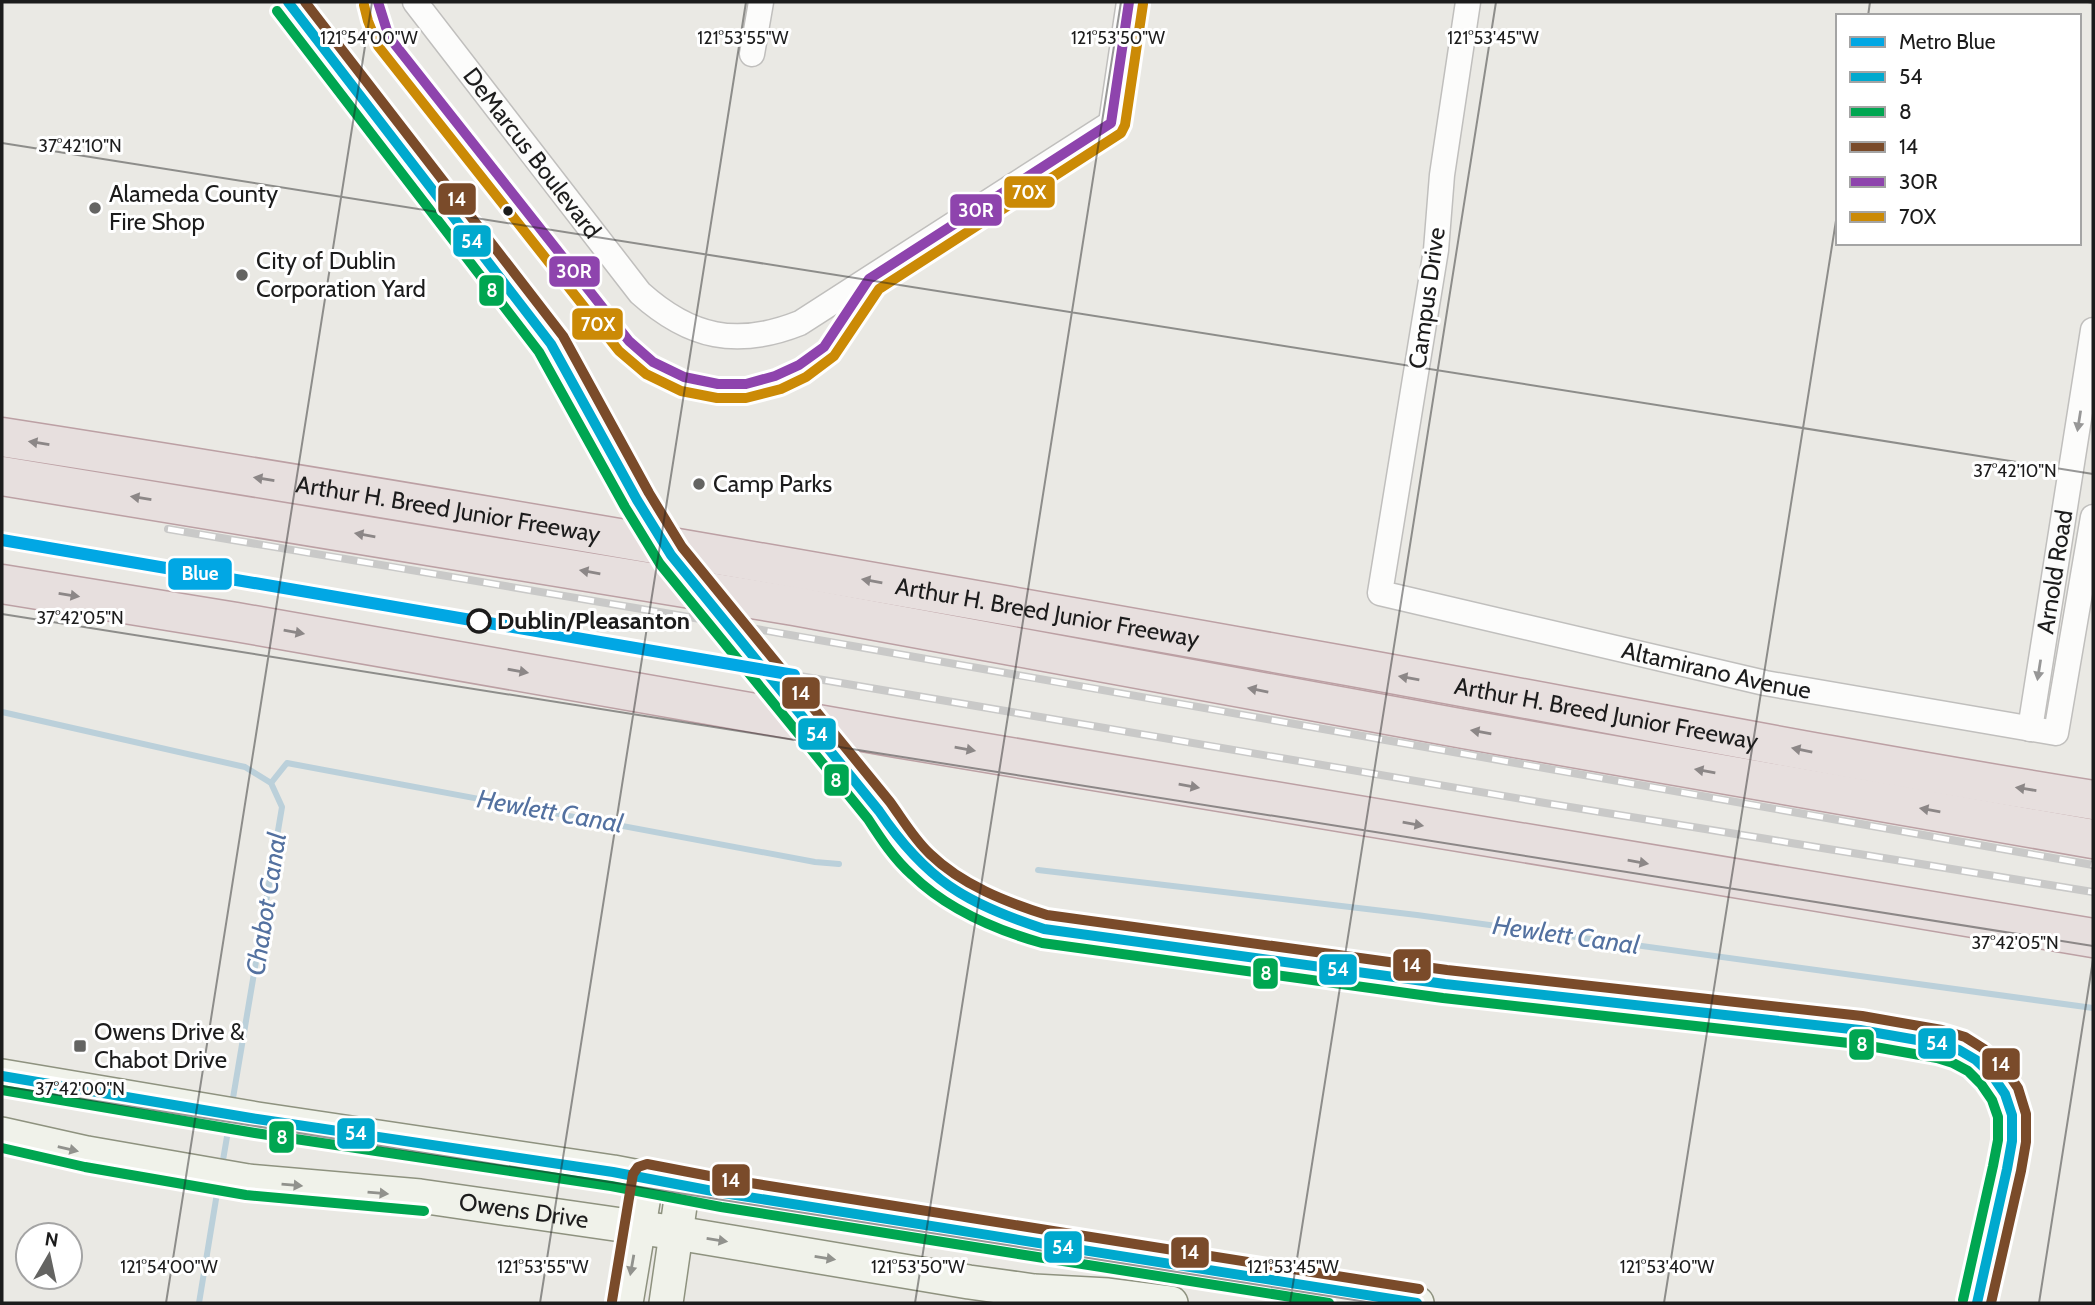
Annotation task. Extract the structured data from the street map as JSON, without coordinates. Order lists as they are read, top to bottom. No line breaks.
{"streets":{"highway":["Arthur H. Breed Junior Freeway"],"street":["DeMarcus Boulevard","Campus Drive","Arnold Road","Altamirano Avenue","Owens Drive"]},"crossings":[["Campus Drive","Altamirano Avenue"],["Arnold Road","Altamirano Avenue"]],"water":["Hewlett Canal","Chabot Canal"],"places":{"other":["Alameda County Fire Shop","City of Dublin Corporation Yard","Camp Parks","Dublin/Pleasanton"],"transit":["Owens Drive & Chabot Drive"]},"lines":["transit line 54","transit line 14","transit line 30R","transit line 70X","transit line 8","metro line Blue"],"legend":["Metro Blue","54","8","14","30R","70X"],"north":"top","coordinates":["121°54'00\"W","121°53'55\"W","121°53'50\"W","121°53'45\"W","37°42'10\"N","37°42'05\"N","37°42'00\"N","121°53'40\"W"]}
